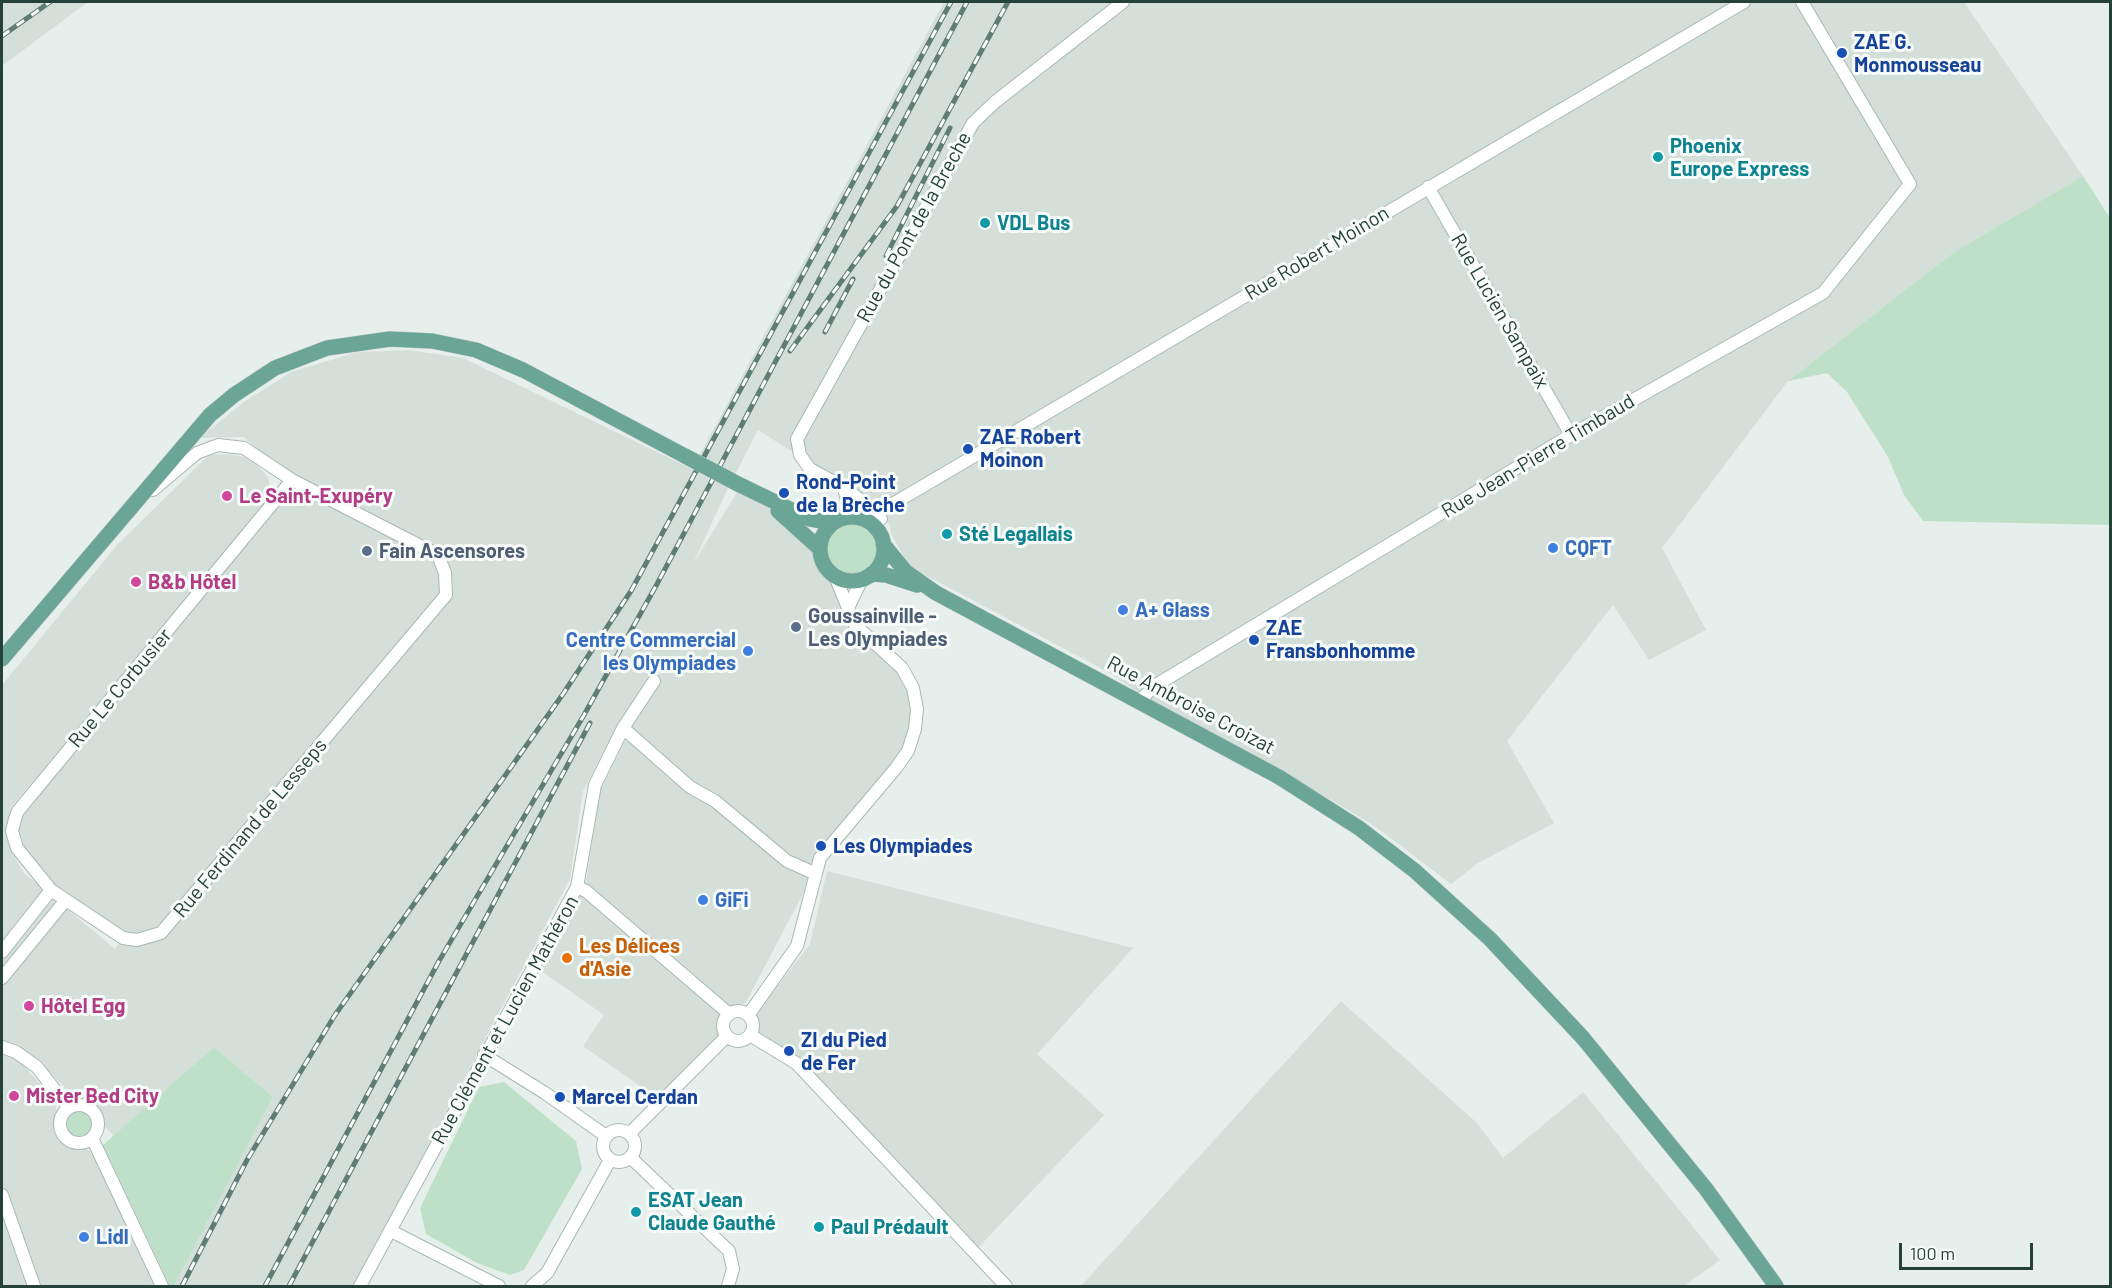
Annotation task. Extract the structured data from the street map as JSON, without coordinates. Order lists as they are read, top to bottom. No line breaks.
{"streets":{"main road":["Rue Ambroise Croizat"],"street":["Rue du Pont de la Breche","Rue Robert Moinon","Rue Lucien Sampaix","Rue Jean-Pierre Timbaud","Rue Le Corbusier","Rue Ferdinand de Lesseps","Rue Clément et Lucien Mathéron"]},"crossings":[["Rue du Pont de la Breche","Rue Robert Moinon"],["Rue Robert Moinon","Rue Lucien Sampaix"],["Rue Lucien Sampaix","Rue Jean-Pierre Timbaud"],["Rue Jean-Pierre Timbaud","Rue Ambroise Croizat"],["Rue Le Corbusier","Rue Ferdinand de Lesseps"]],"places":["ZAE G. Monmousseau","Phoenix Europe Express","VDL Bus","ZAE Robert Moinon","Rond-Point de la Brèche","Le Saint-Exupéry","Sté Legallais","CQFT","Fain Ascensores","B&b Hôtel","A+ Glass","Goussainville - Les Olympiades","ZAE Fransbonhomme","Centre Commercial les Olympiades","Les Olympiades","GiFi","Les Délices d'Asie","Hôtel Egg","ZI du Pied de Fer","Mister Bed City","Marcel Cerdan","ESAT Jean Claude Gauthé","Paul Prédault","Lidl"],"scale_bar":"100 m"}
